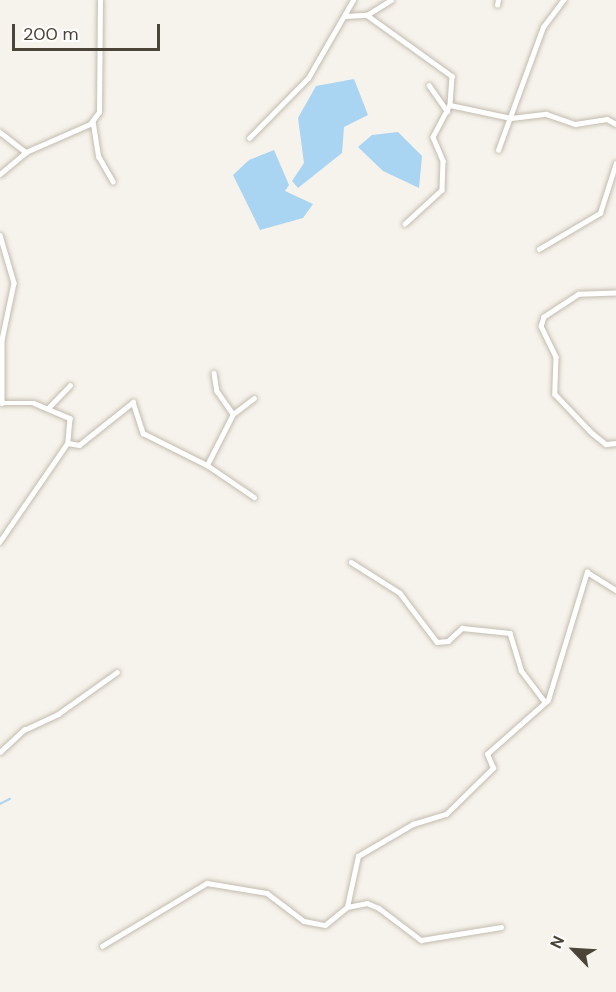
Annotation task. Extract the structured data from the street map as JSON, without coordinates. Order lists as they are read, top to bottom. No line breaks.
{"scale_bar":"200 m","north":"top left"}
